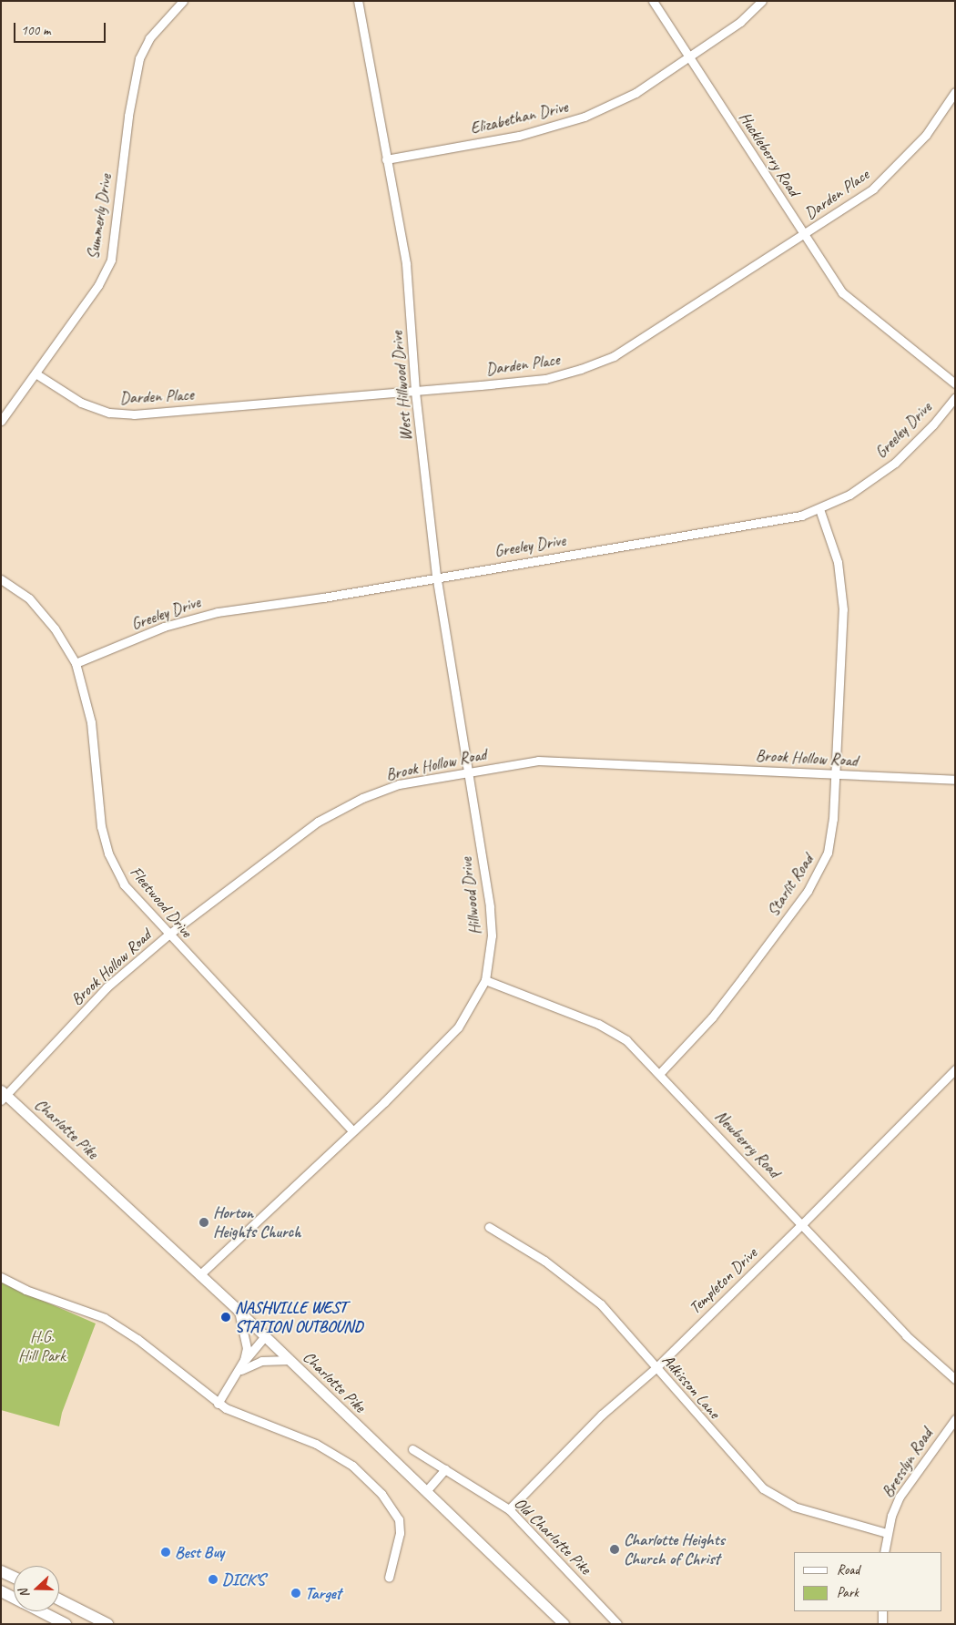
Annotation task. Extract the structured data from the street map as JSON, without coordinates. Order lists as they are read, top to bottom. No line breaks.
{"streets":{"main road":["Charlotte Pike"],"street":["Elizabethan Drive","Huckleberry Road","Darden Place","Summerly Drive","West Hillwood Drive","Greeley Drive","Brook Hollow Road","Starlit Road","Hillwood Drive","Fleetwood Drive","Newberry Road","Templeton Drive","Adkisson Lane","Bresslyn Road","Old Charlotte Pike"]},"crossings":[["Elizabethan Drive","Huckleberry Road"],["Elizabethan Drive","West Hillwood Drive"],["Huckleberry Road","Darden Place"],["Darden Place","Summerly Drive"],["Darden Place","West Hillwood Drive"],["West Hillwood Drive","Greeley Drive"],["West Hillwood Drive","Brook Hollow Road"],["West Hillwood Drive","Hillwood Drive"],["Greeley Drive","Starlit Road"],["Greeley Drive","Fleetwood Drive"],["Brook Hollow Road","Starlit Road"],["Brook Hollow Road","Hillwood Drive"],["Brook Hollow Road","Fleetwood Drive"],["Brook Hollow Road","Charlotte Pike"],["Starlit Road","Newberry Road"],["Hillwood Drive","Fleetwood Drive"],["Hillwood Drive","Newberry Road"],["Newberry Road","Templeton Drive"],["Templeton Drive","Adkisson Lane"],["Templeton Drive","Old Charlotte Pike"],["Adkisson Lane","Bresslyn Road"]],"parks":["H.G. Hill Park"],"places":["Horton Heights Church","NASHVILLE WEST STATION OUTBOUND","Charlotte Heights Church of Christ","Best Buy","DICK’S","Target"],"legend":["Road","Park"],"scale_bar":"100 m","north":"left"}
